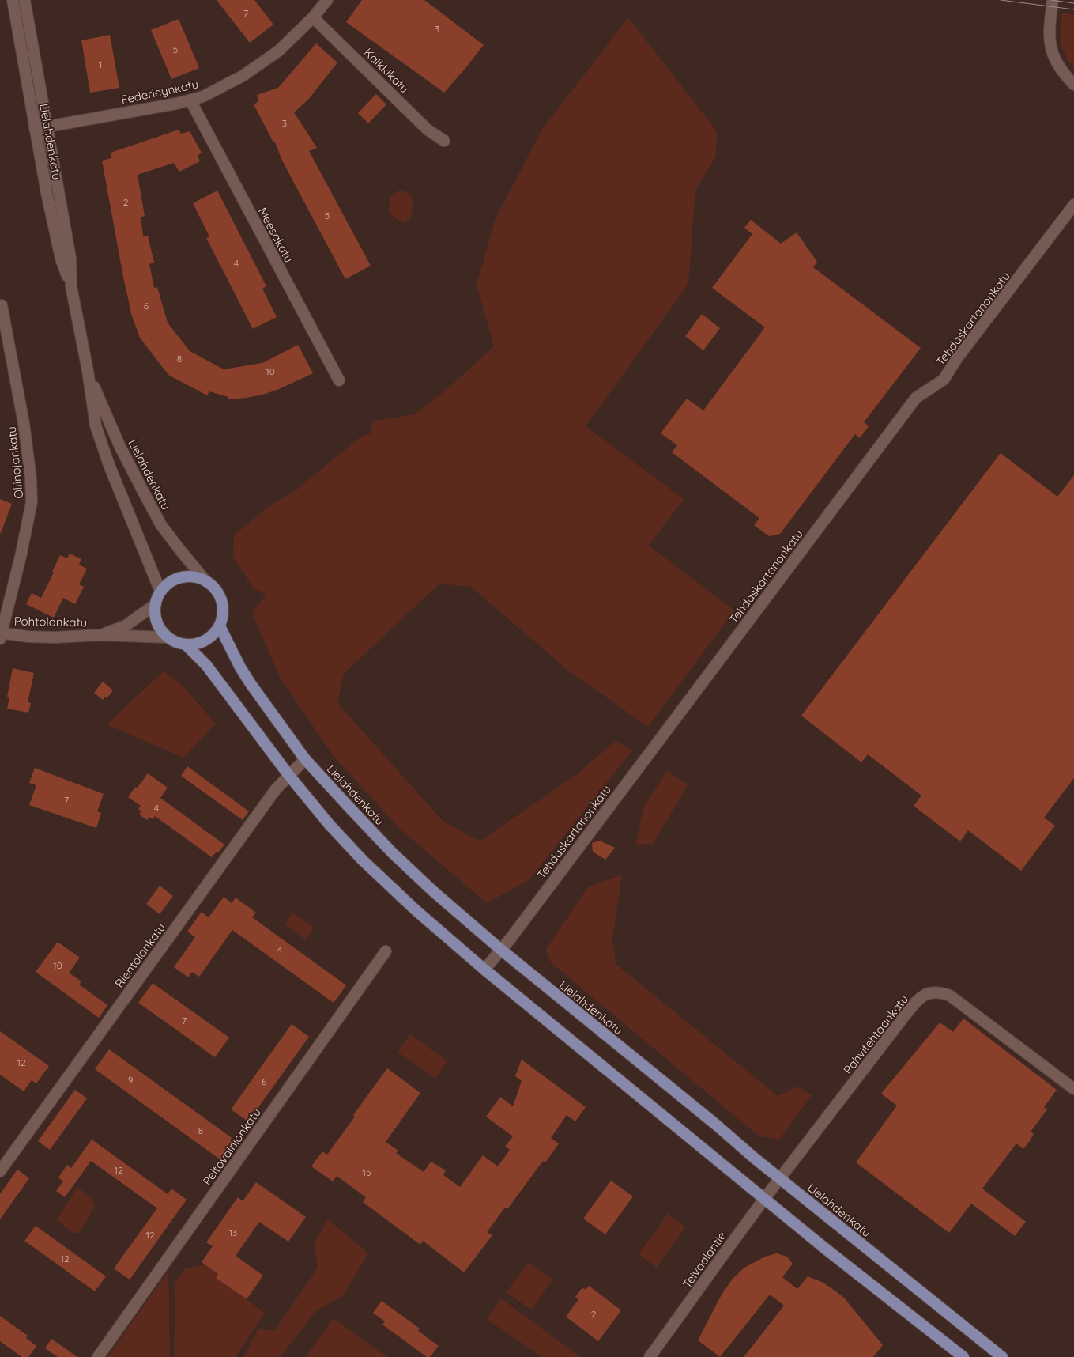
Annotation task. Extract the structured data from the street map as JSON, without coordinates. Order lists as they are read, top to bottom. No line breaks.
{"streets":{"main road":["Lielahdenkatu"],"street":["Kalkkikatu","Federleynkatu","Meesakatu","Tehdaskartanonkatu","Ollinojankatu","Pohtolankatu","Rientolankatu","Pahvitehtaankatu","Peltovainionkatu","Teivaalantie"]},"crossings":[["Kalkkikatu","Federleynkatu"],["Federleynkatu","Lielahdenkatu"],["Federleynkatu","Meesakatu"],["Lielahdenkatu","Tehdaskartanonkatu"],["Lielahdenkatu","Pohtolankatu"],["Lielahdenkatu","Rientolankatu"],["Lielahdenkatu","Pahvitehtaankatu"],["Lielahdenkatu","Teivaalantie"],["Ollinojankatu","Pohtolankatu"],["Pahvitehtaankatu","Teivaalantie"]],"house_numbers":["7","3","5","1","3","2","5","4","6","8","10","7","4","4","10","7","12","9","6","8","12","15","13","12","12","2"]}
